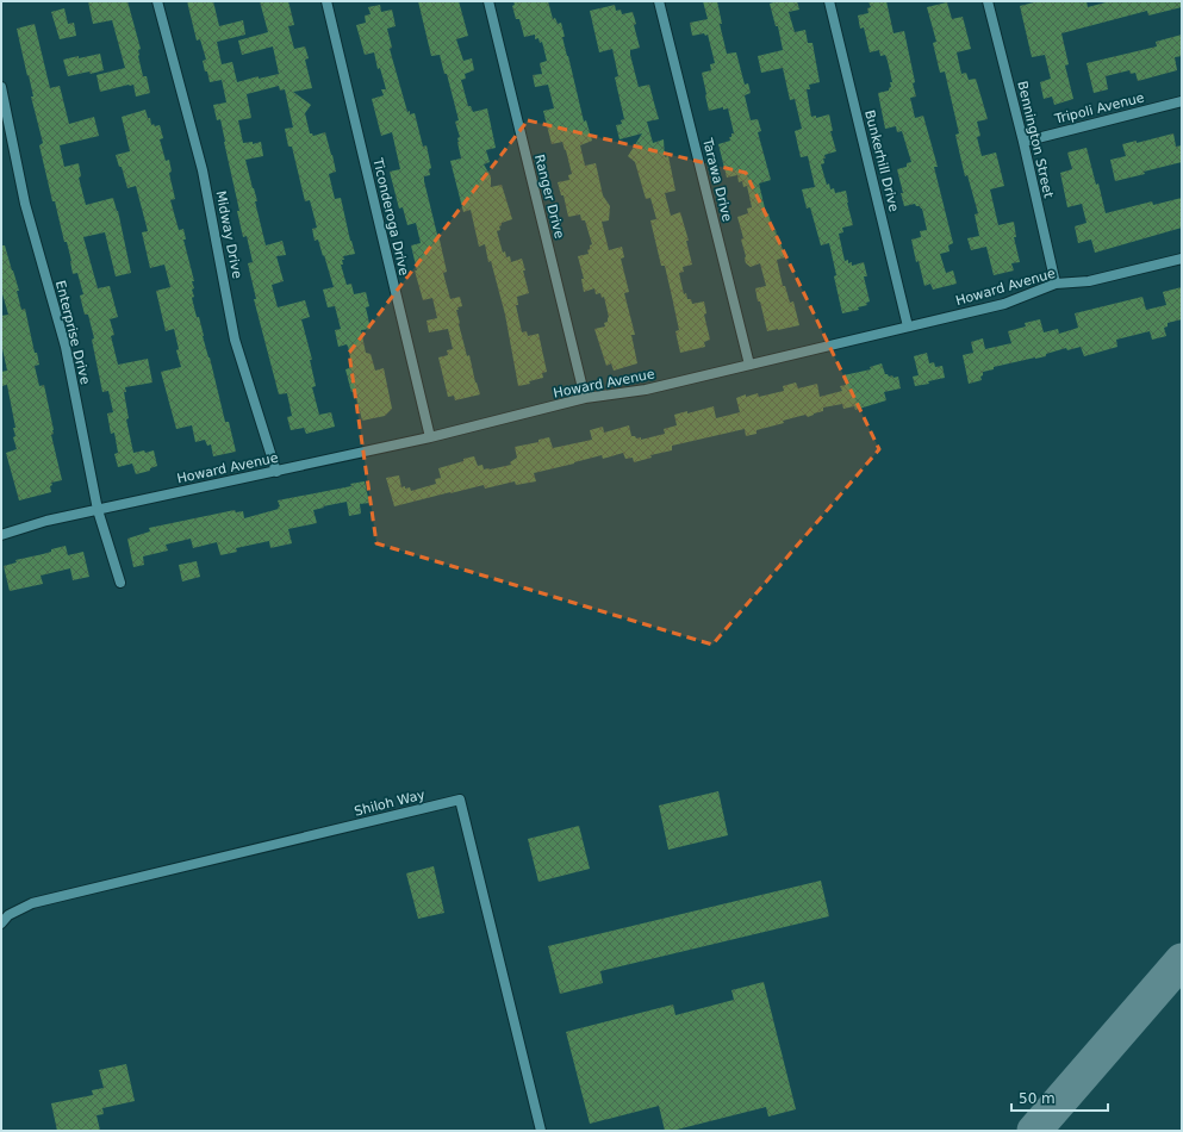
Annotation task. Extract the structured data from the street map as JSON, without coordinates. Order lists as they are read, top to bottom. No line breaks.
{"streets":{"street":["Tripoli Avenue","Bennington Street","Bunkerhill Drive","Tarawa Drive","Ranger Drive","Ticonderoga Drive","Midway Drive","Howard Avenue","Enterprise Drive","Shiloh Way"]},"crossings":[["Tripoli Avenue","Bennington Street"],["Bennington Street","Howard Avenue"],["Bunkerhill Drive","Howard Avenue"],["Tarawa Drive","Howard Avenue"],["Ranger Drive","Howard Avenue"],["Ticonderoga Drive","Howard Avenue"],["Midway Drive","Howard Avenue"],["Howard Avenue","Enterprise Drive"]],"scale_bar":"50 m"}
